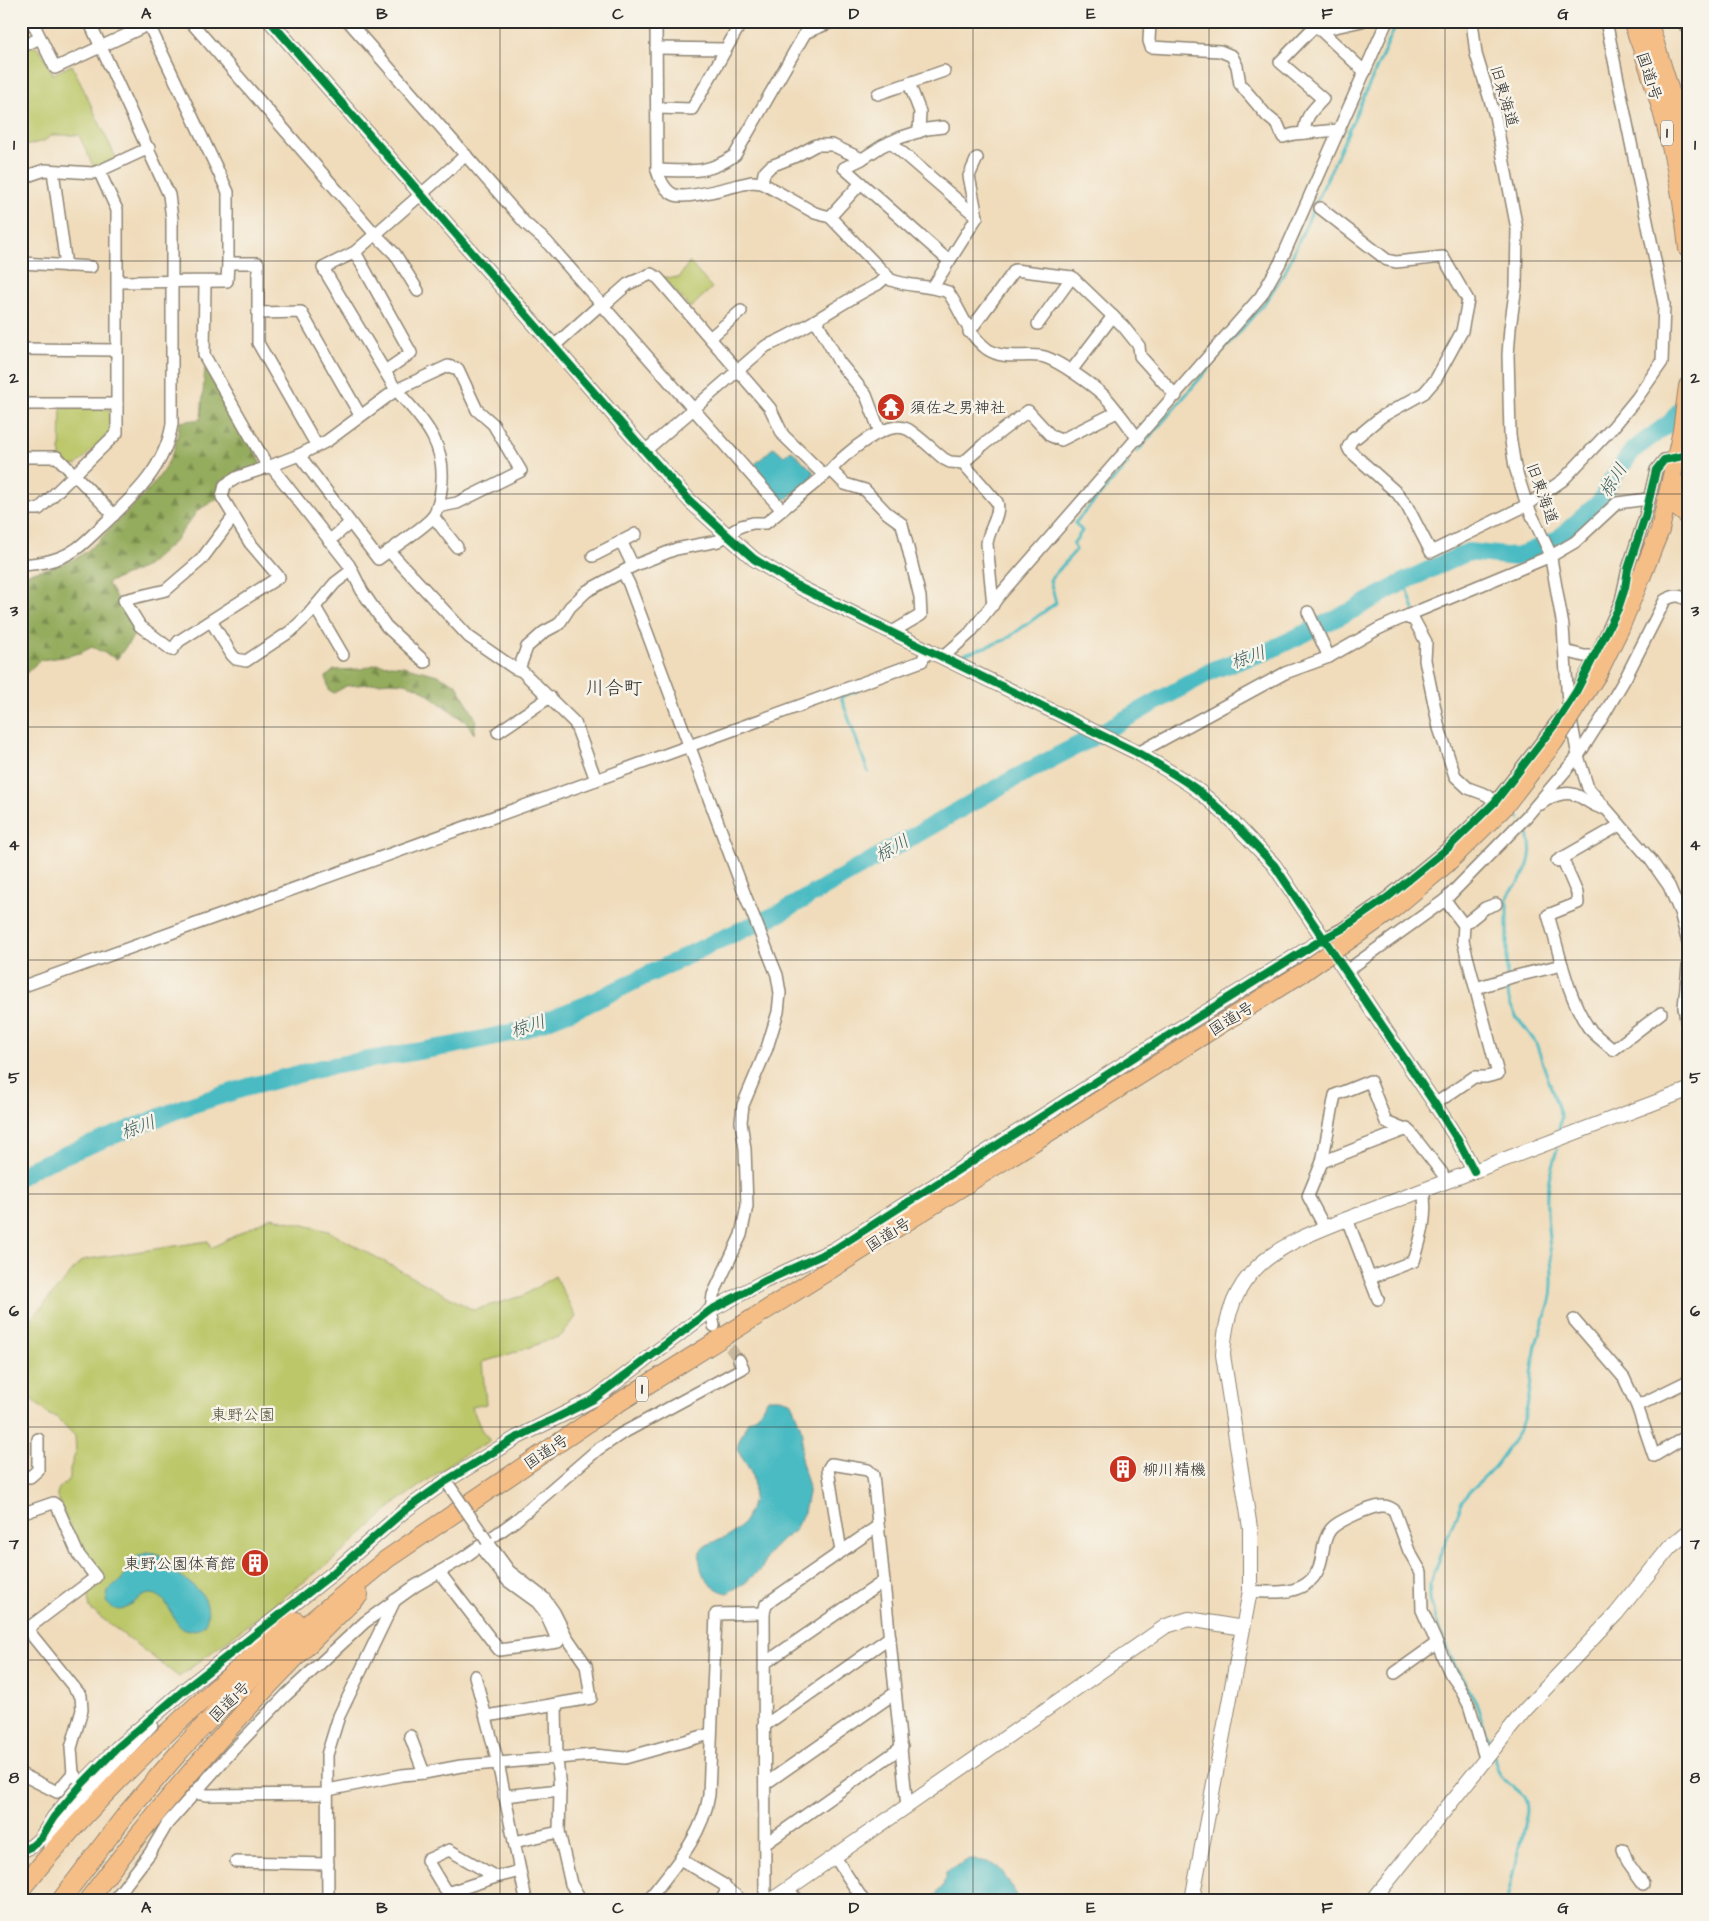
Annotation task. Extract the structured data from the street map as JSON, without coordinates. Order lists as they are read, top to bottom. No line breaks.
{"streets":{"main road":["国道1号","1"],"street":["旧東海道"]},"districts":["川合町"],"water":["椋川"],"parks":["東野公園"],"places":{"temple":["須佐之男神社"],"building":["柳川精機","東野公園体育館"]},"grid":{"columns":["A","B","C","D","E","F","G"],"rows":["1","2","3","4","5","6","7","8"]}}
